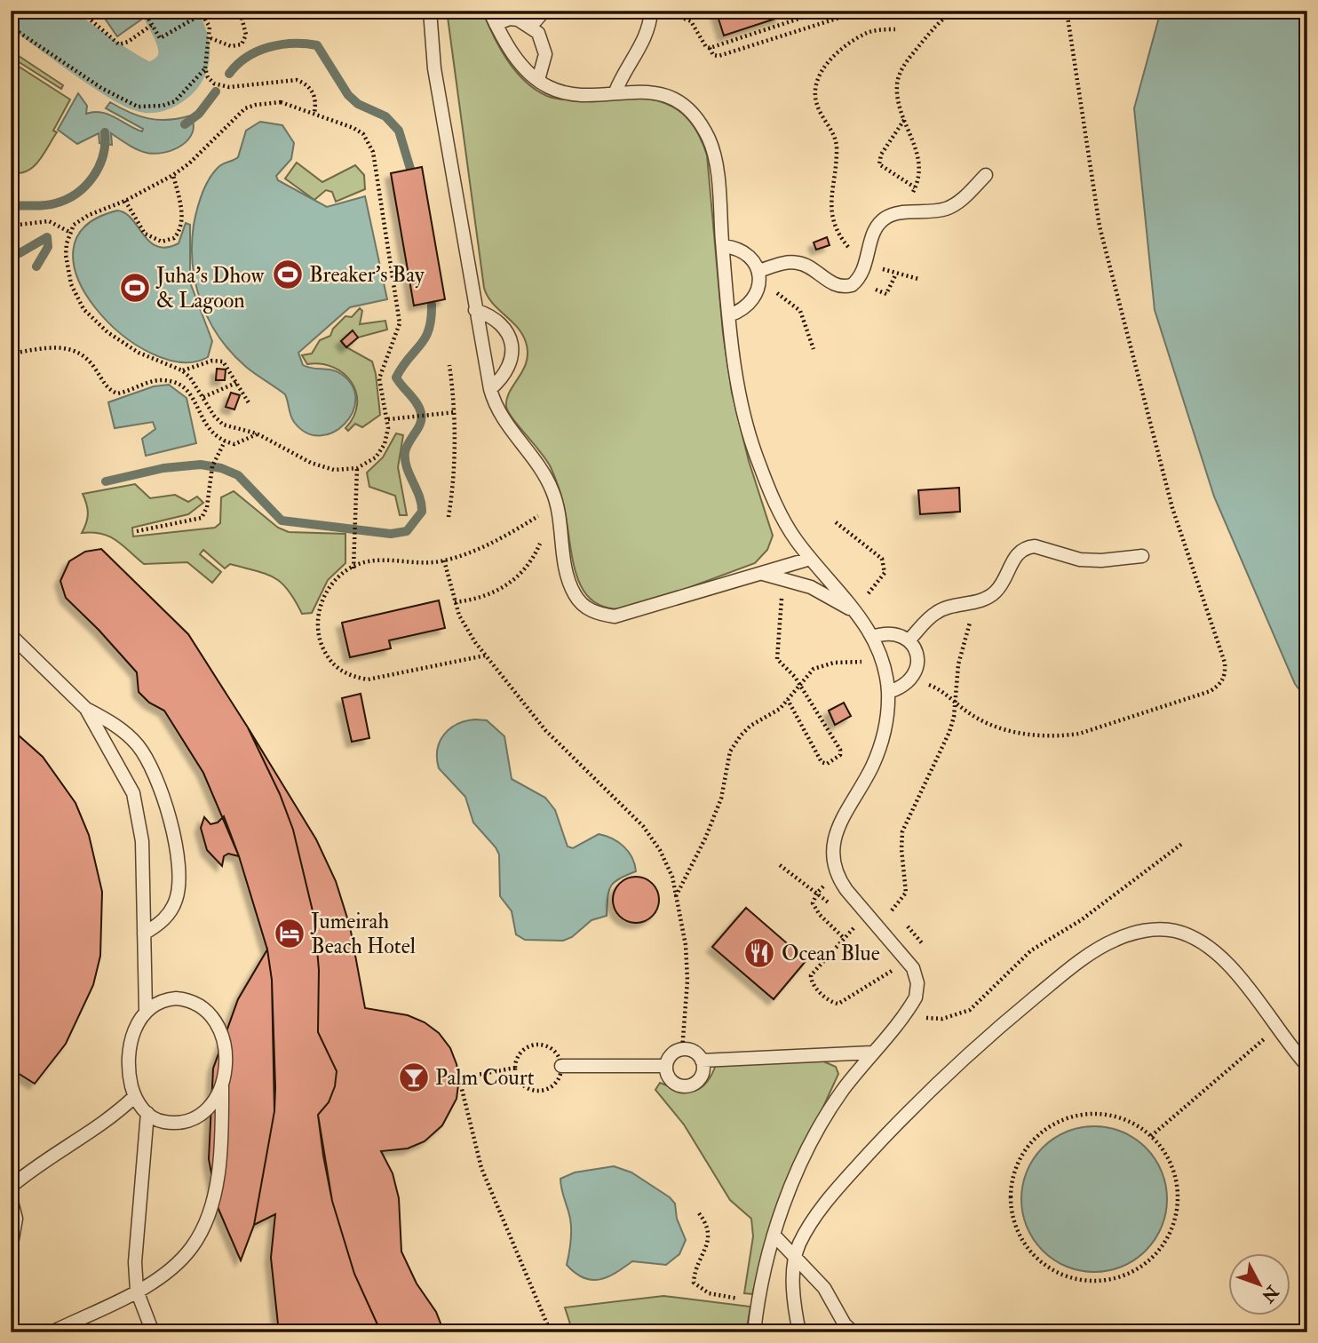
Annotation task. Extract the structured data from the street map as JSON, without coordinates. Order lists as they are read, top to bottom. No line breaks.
{"places":{"sports":["Breaker's Bay","Juha’s Dhow & Lagoon"],"hotel":["Jumeirah Beach Hotel"],"restaurant":["Ocean Blue"],"bar":["Palm Court"]},"north":"bottom right"}
